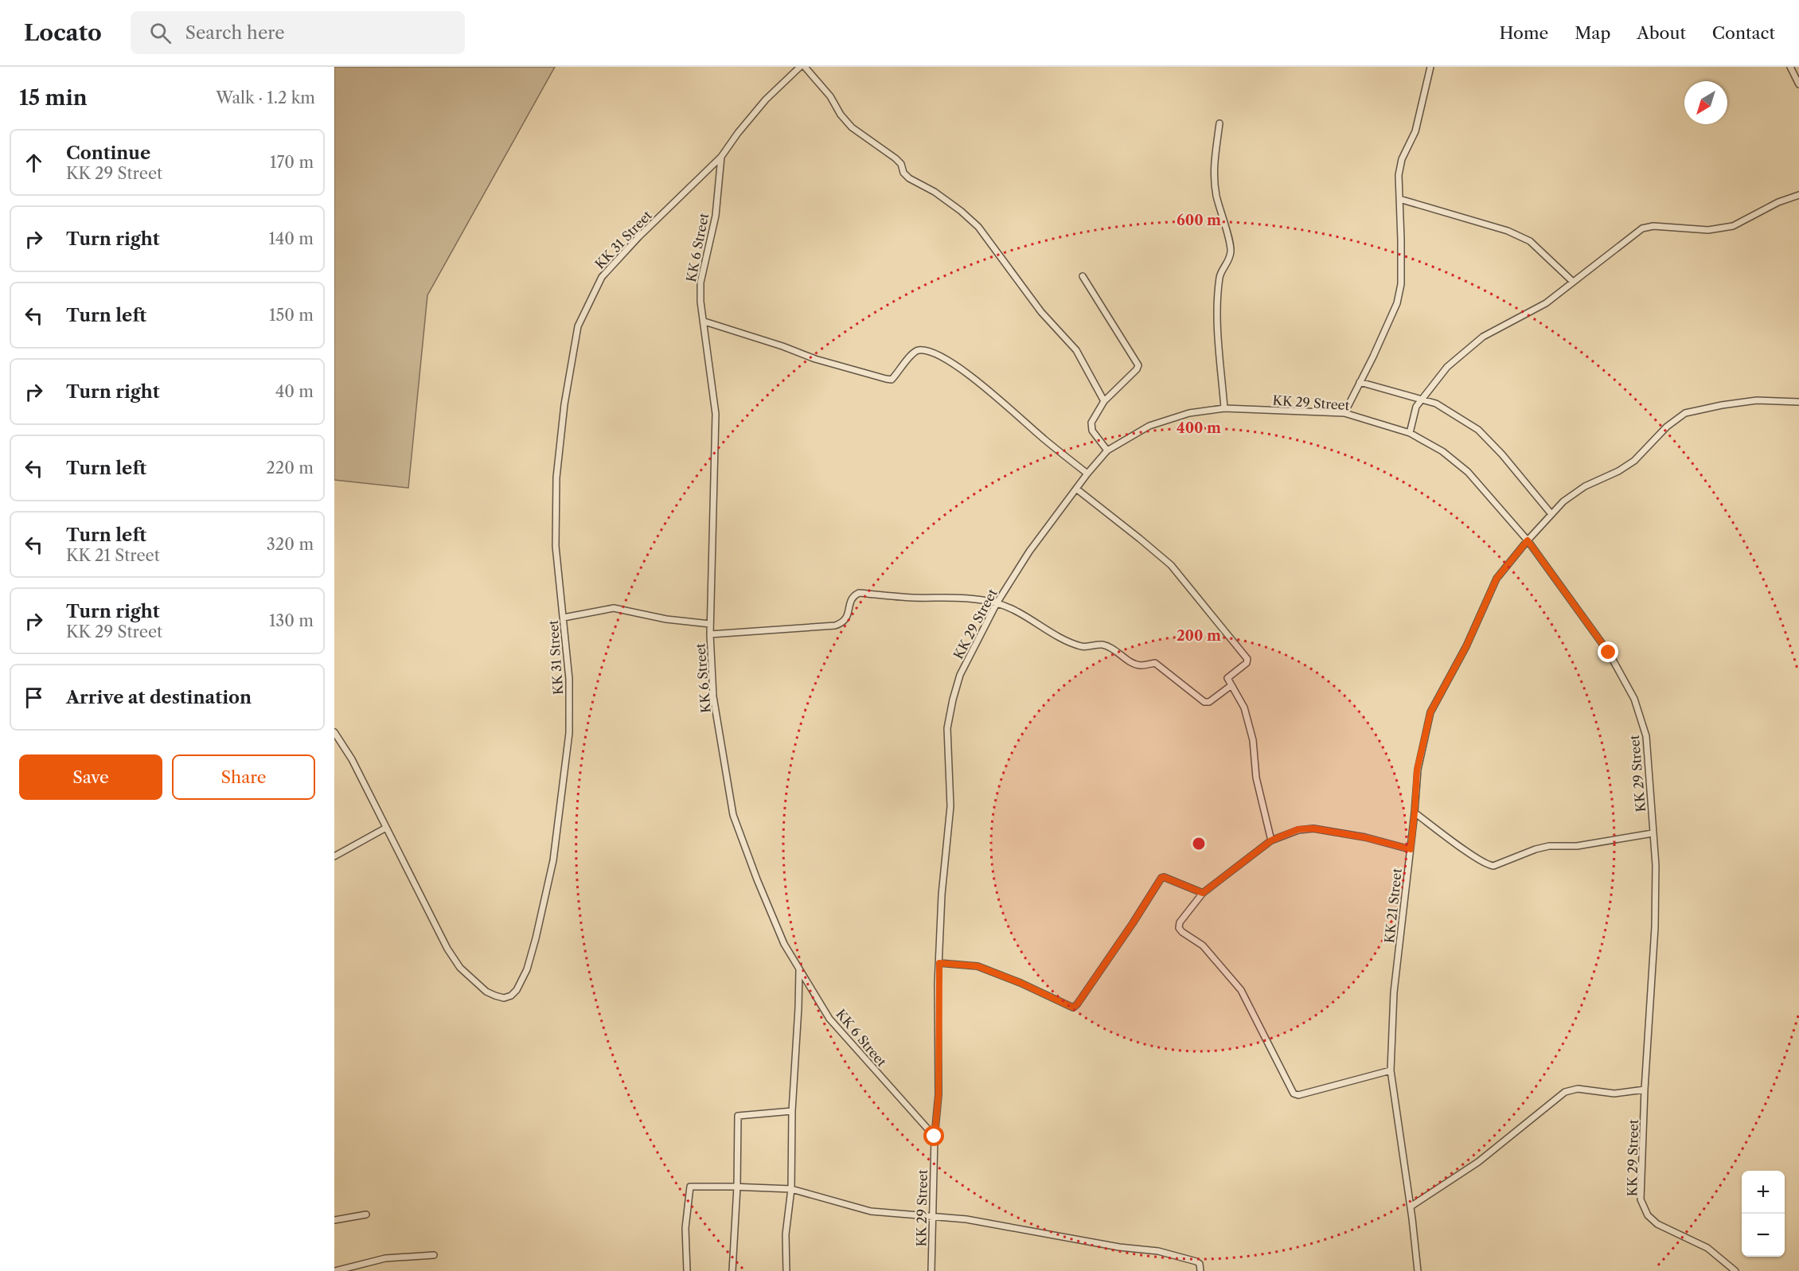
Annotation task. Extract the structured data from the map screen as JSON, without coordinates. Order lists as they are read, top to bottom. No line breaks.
{"streets":{"street":["KK 31 Street","KK 6 Street","KK 29 Street","KK 21 Street"]},"crossings":[["KK 31 Street","KK 6 Street"],["KK 6 Street","KK 29 Street"],["KK 29 Street","KK 21 Street"]],"north":"bottom left","page":{"header":"Locato","search":"Search here","nav":["Home","Map","About","Contact"],"heading":["15 min","Walk · 1.2 km"],"list":[["Continue","KK 29 Street","170 m"],["Turn right","140 m"],["Turn left","150 m"],["Turn right","40 m"],["Turn left","220 m"],["Turn left","KK 21 Street","320 m"],["Turn right","KK 29 Street","130 m"],"Arrive at destination"],"buttons":["Save","Share"],"map_buttons":["+","−"]},"rings":["600 m","400 m","200 m"]}
